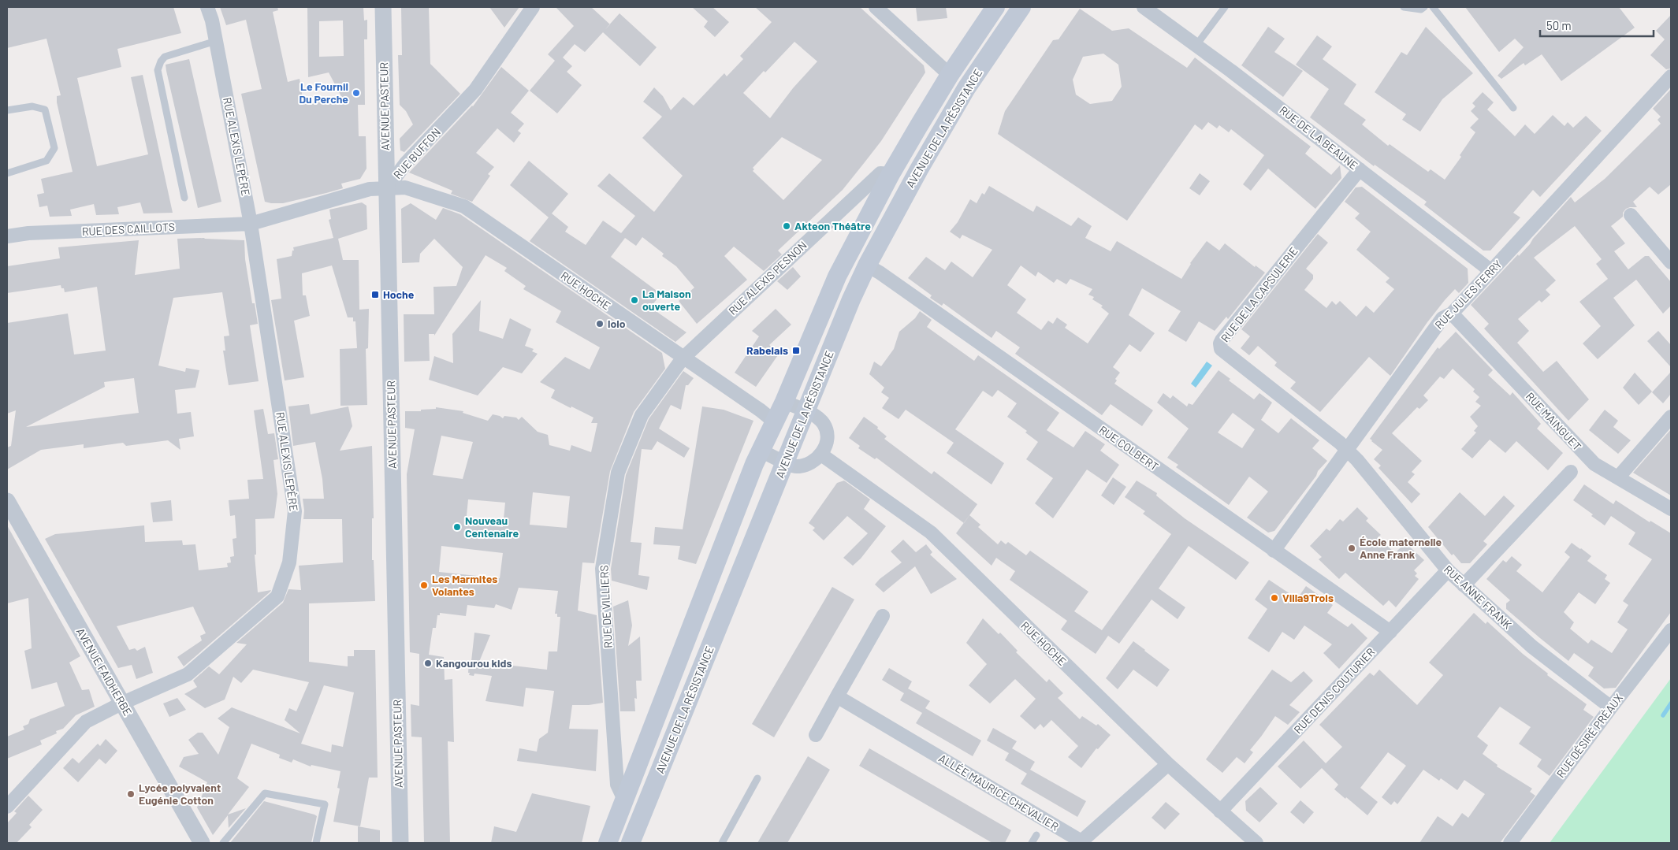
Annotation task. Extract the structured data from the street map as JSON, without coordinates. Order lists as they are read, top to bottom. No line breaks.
{"streets":{"main road":["AVENUE DE LA RÉSISTANCE"],"street":["AVENUE PASTEUR","RUE DE LA BEAUNE","RUE ALEXIS LEPÈRE","RUE BUFFON","RUE DES CAILLOTS","RUE ALEXIS PESNON","RUE HOCHE","RUE DE LA CAPSULERIE","RUE JULES FERRY","RUE MAINGUET","RUE COLBERT","RUE ANNE FRANK","RUE DE VILLIERS","AVENUE FAIDHERBE","RUE DENIS COUTURIER","RUE DÉSIRÉ PRÉAUX","ALLÉE MAURICE CHEVALIER"]},"crossings":[["AVENUE PASTEUR","RUE BUFFON"],["AVENUE PASTEUR","RUE HOCHE"],["AVENUE DE LA RÉSISTANCE","RUE ALEXIS PESNON"],["AVENUE DE LA RÉSISTANCE","RUE HOCHE"],["AVENUE DE LA RÉSISTANCE","RUE COLBERT"],["AVENUE DE LA RÉSISTANCE","RUE DE VILLIERS"],["RUE DE LA BEAUNE","RUE DE LA CAPSULERIE"],["RUE DE LA BEAUNE","RUE JULES FERRY"],["RUE ALEXIS LEPÈRE","RUE BUFFON"],["RUE ALEXIS LEPÈRE","RUE DES CAILLOTS"],["RUE ALEXIS LEPÈRE","AVENUE FAIDHERBE"],["RUE BUFFON","RUE DES CAILLOTS"],["RUE BUFFON","RUE HOCHE"],["RUE ALEXIS PESNON","RUE HOCHE"],["RUE ALEXIS PESNON","RUE DE VILLIERS"],["RUE HOCHE","RUE DE VILLIERS"],["RUE HOCHE","RUE DENIS COUTURIER"],["RUE HOCHE","ALLÉE MAURICE CHEVALIER"],["RUE DE LA CAPSULERIE","RUE JULES FERRY"],["RUE DE LA CAPSULERIE","RUE ANNE FRANK"],["RUE JULES FERRY","RUE MAINGUET"],["RUE JULES FERRY","RUE COLBERT"],["RUE JULES FERRY","RUE ANNE FRANK"],["RUE COLBERT","RUE DENIS COUTURIER"],["RUE ANNE FRANK","RUE DENIS COUTURIER"],["RUE ANNE FRANK","RUE DÉSIRÉ PRÉAUX"]],"places":{"other":["Le Fournil Du Perche","Akteon Théâtre","La Maison ouverte","lolo","Nouveau Centenaire","École maternelle Anne Frank","Les Marmites Volantes","Villa9Trois","Kangourou kids","Lycée polyvalent Eugénie Cotton"],"transit":["Hoche","Rabelais"]},"scale_bar":"50 m"}
